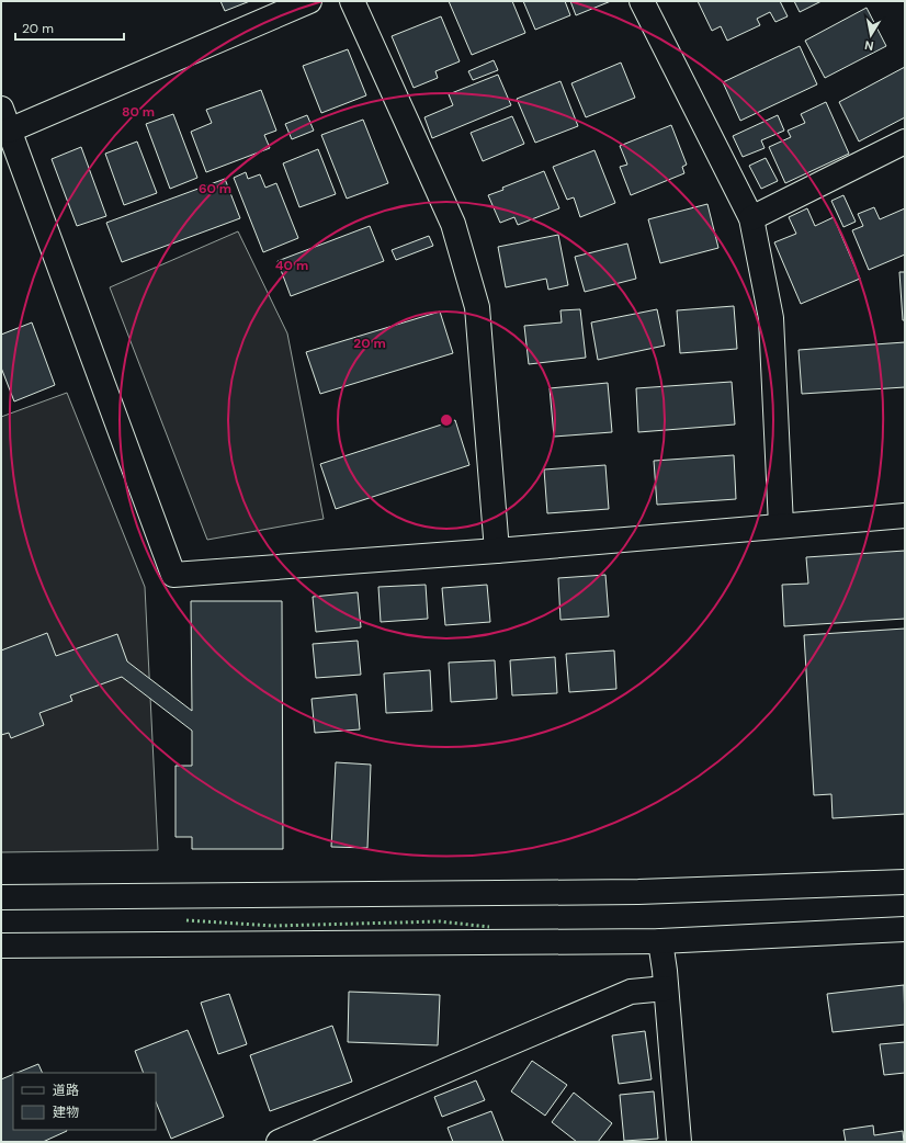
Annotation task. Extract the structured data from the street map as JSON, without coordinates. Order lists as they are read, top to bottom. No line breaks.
{"legend":["道路","建物"],"scale_bar":"20 m","north":"bottom","rings":["80 m","60 m","40 m","20 m"]}
